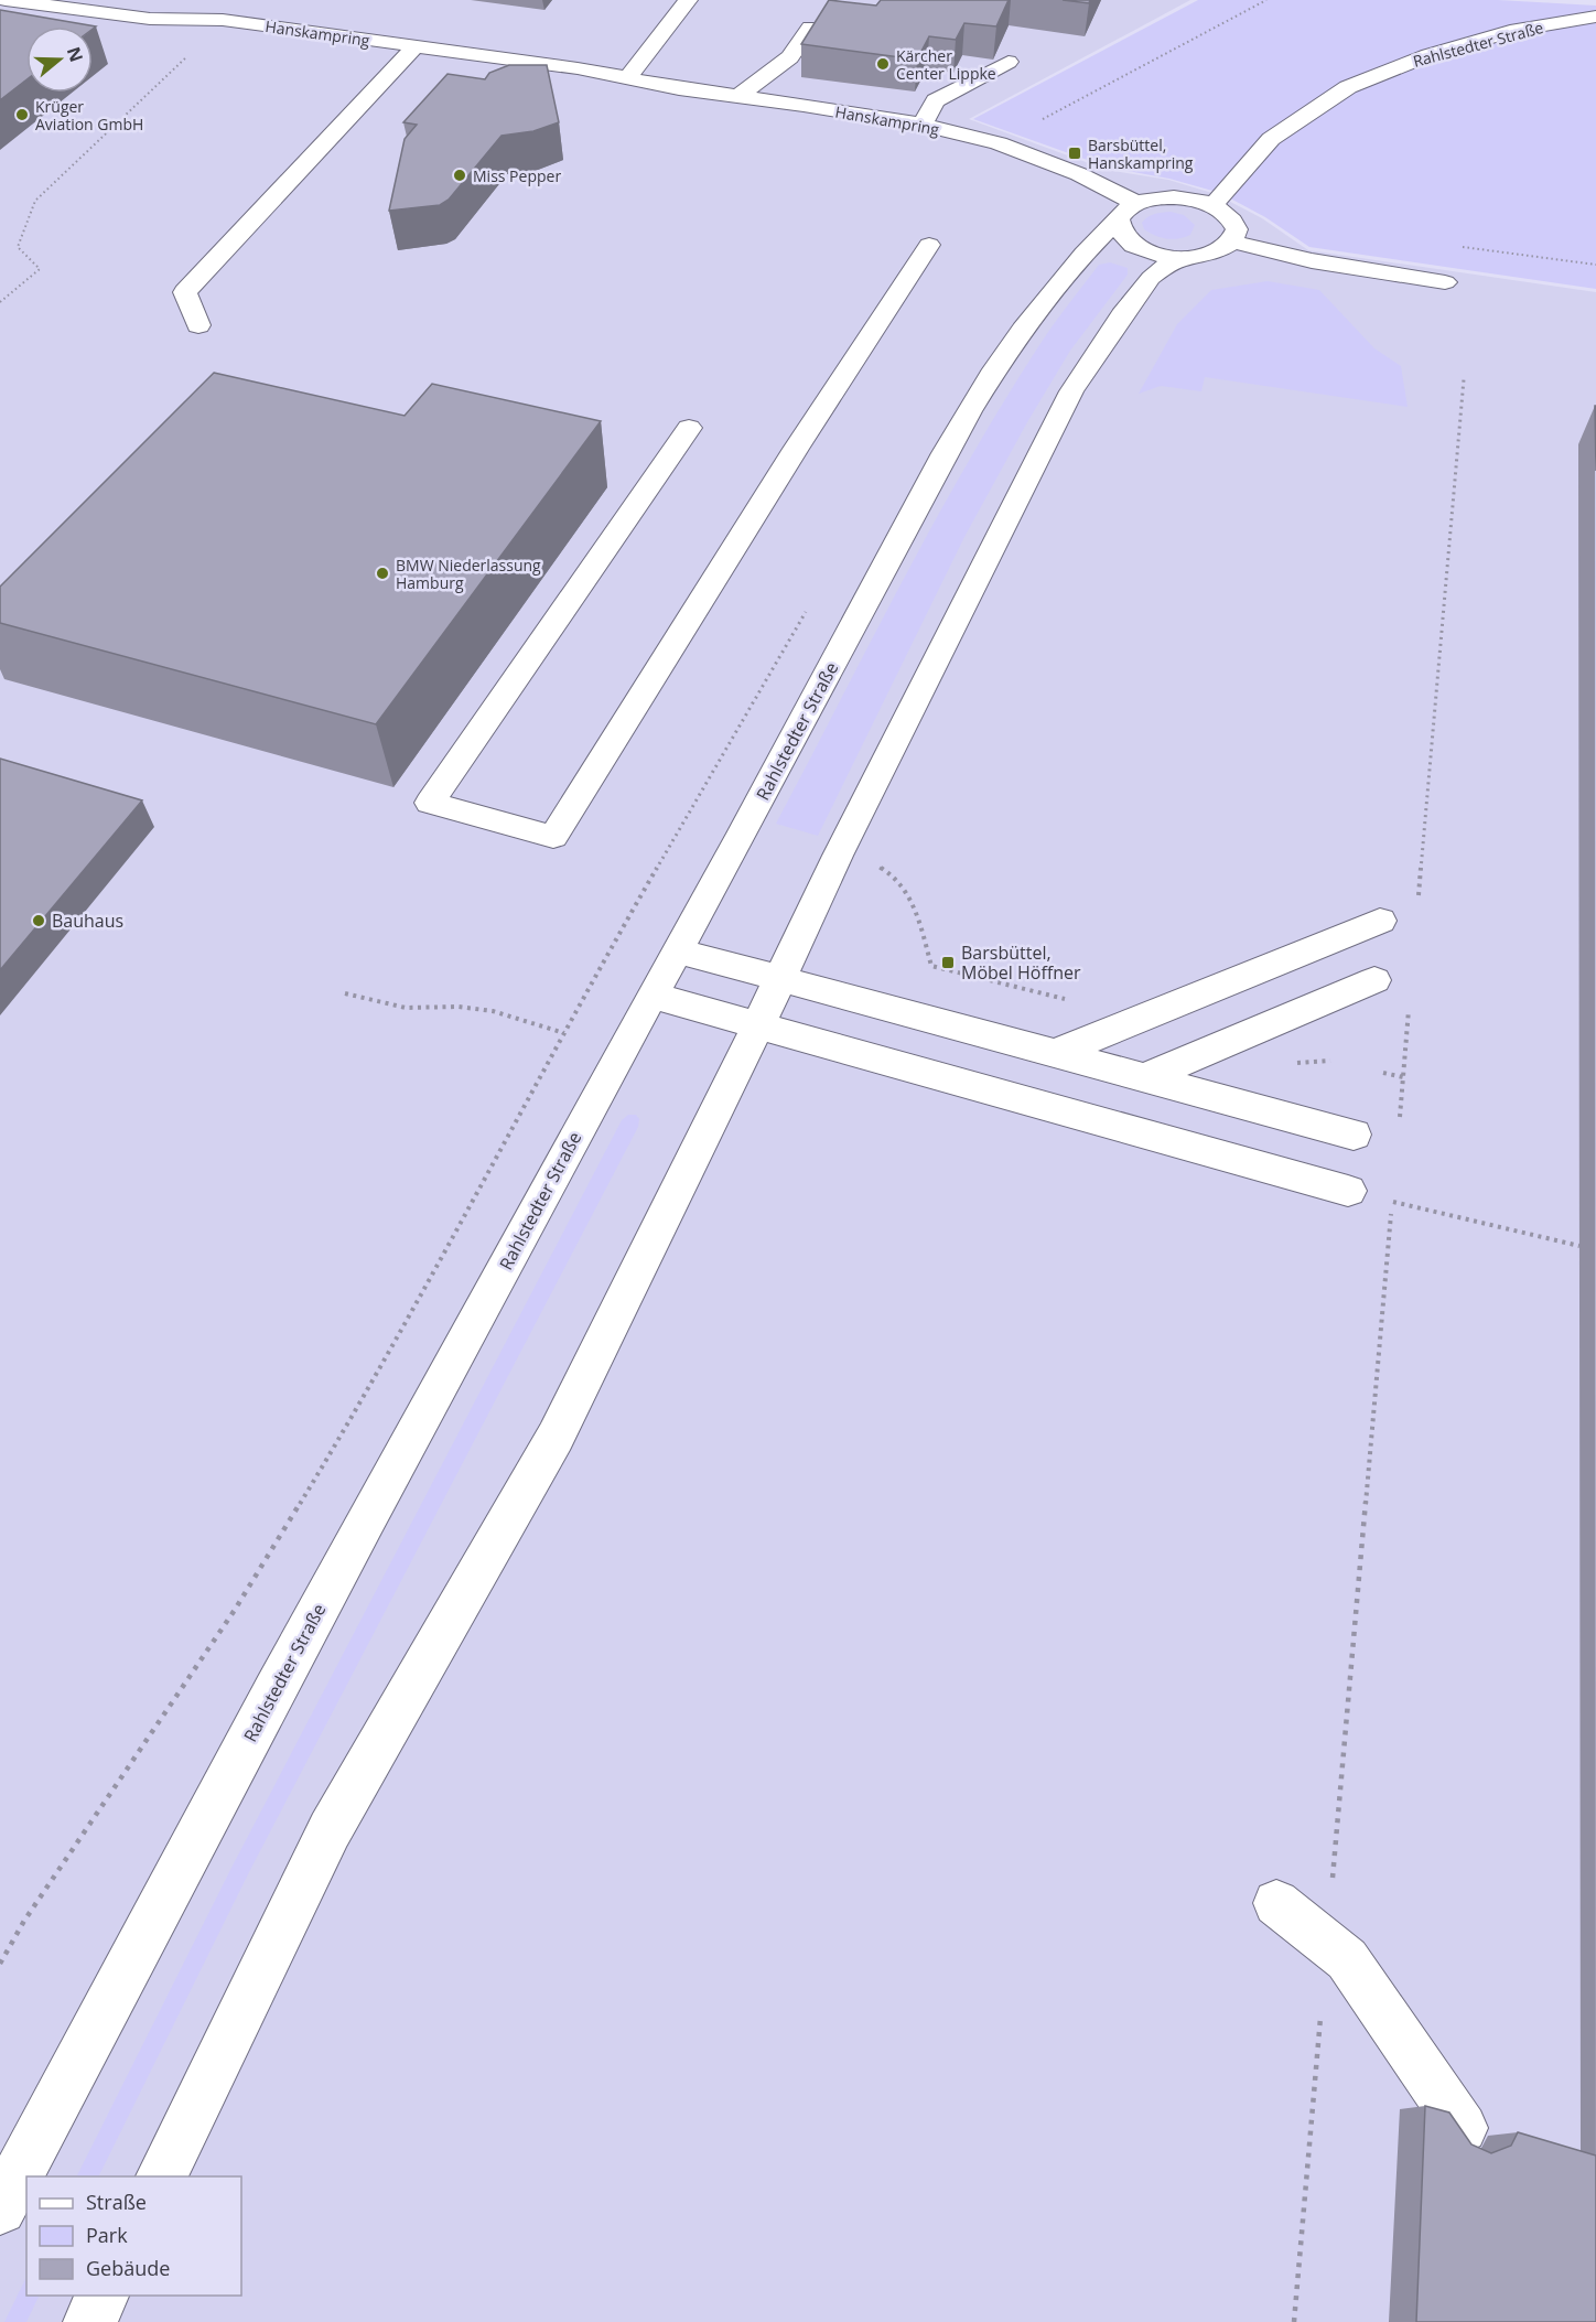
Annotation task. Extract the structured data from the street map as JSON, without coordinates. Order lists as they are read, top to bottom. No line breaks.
{"streets":{"street":["Hanskampring","Rahlstedter Straße"]},"crossings":[["Hanskampring","Rahlstedter Straße"]],"places":{"other":["Kärcher Center Lippke","Krüger Aviation GmbH","Miss Pepper","BMW Niederlassung Hamburg","Bauhaus"],"transit":["Barsbüttel, Hanskampring","Barsbüttel, Möbel Höffner"]},"legend":["Straße","Park","Gebäude"],"north":"right"}
